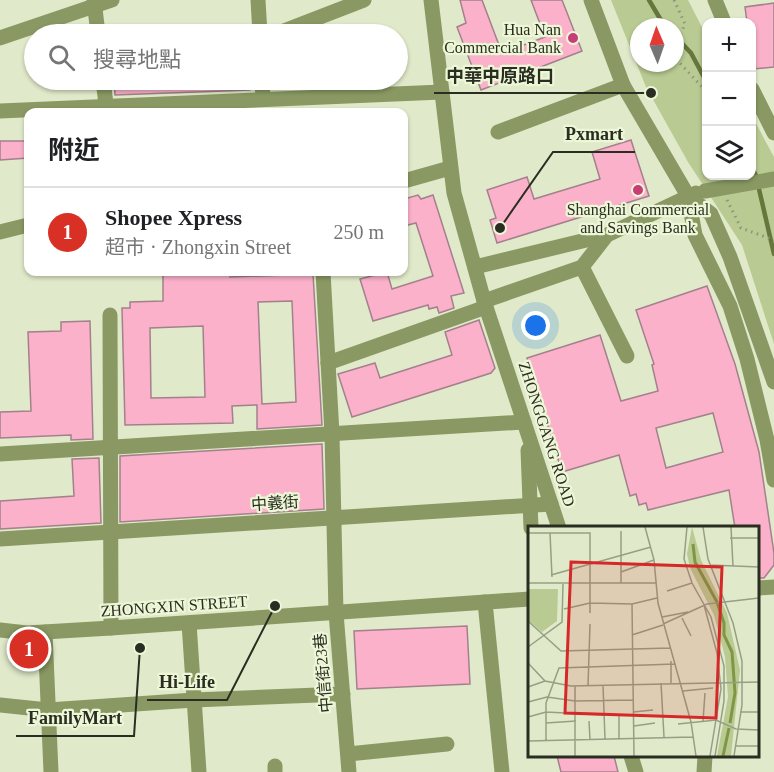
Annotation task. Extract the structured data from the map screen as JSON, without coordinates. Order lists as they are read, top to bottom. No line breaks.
{"streets":{"street":["ZHONGGANG ROAD","中義街","ZHONGXIN STREET","中信街23巷"]},"crossings":[["ZHONGGANG ROAD","中義街"],["中義街","中信街23巷"],["ZHONGXIN STREET","中信街23巷"]],"places":["Hua Nan Commercial Bank","中華中原路口","Shanghai Commercial and Savings Bank","Pxmart","Hi-Life","FamilyMart"],"north":"top","page":{"map_buttons":["+","−"],"search":"搜尋地點","heading":"附近","list":[{"mark":"1","name":"Shopee Xpress","note":"超市 · Zhongxin Street","value":"250 m"}],"pins":"1"}}
